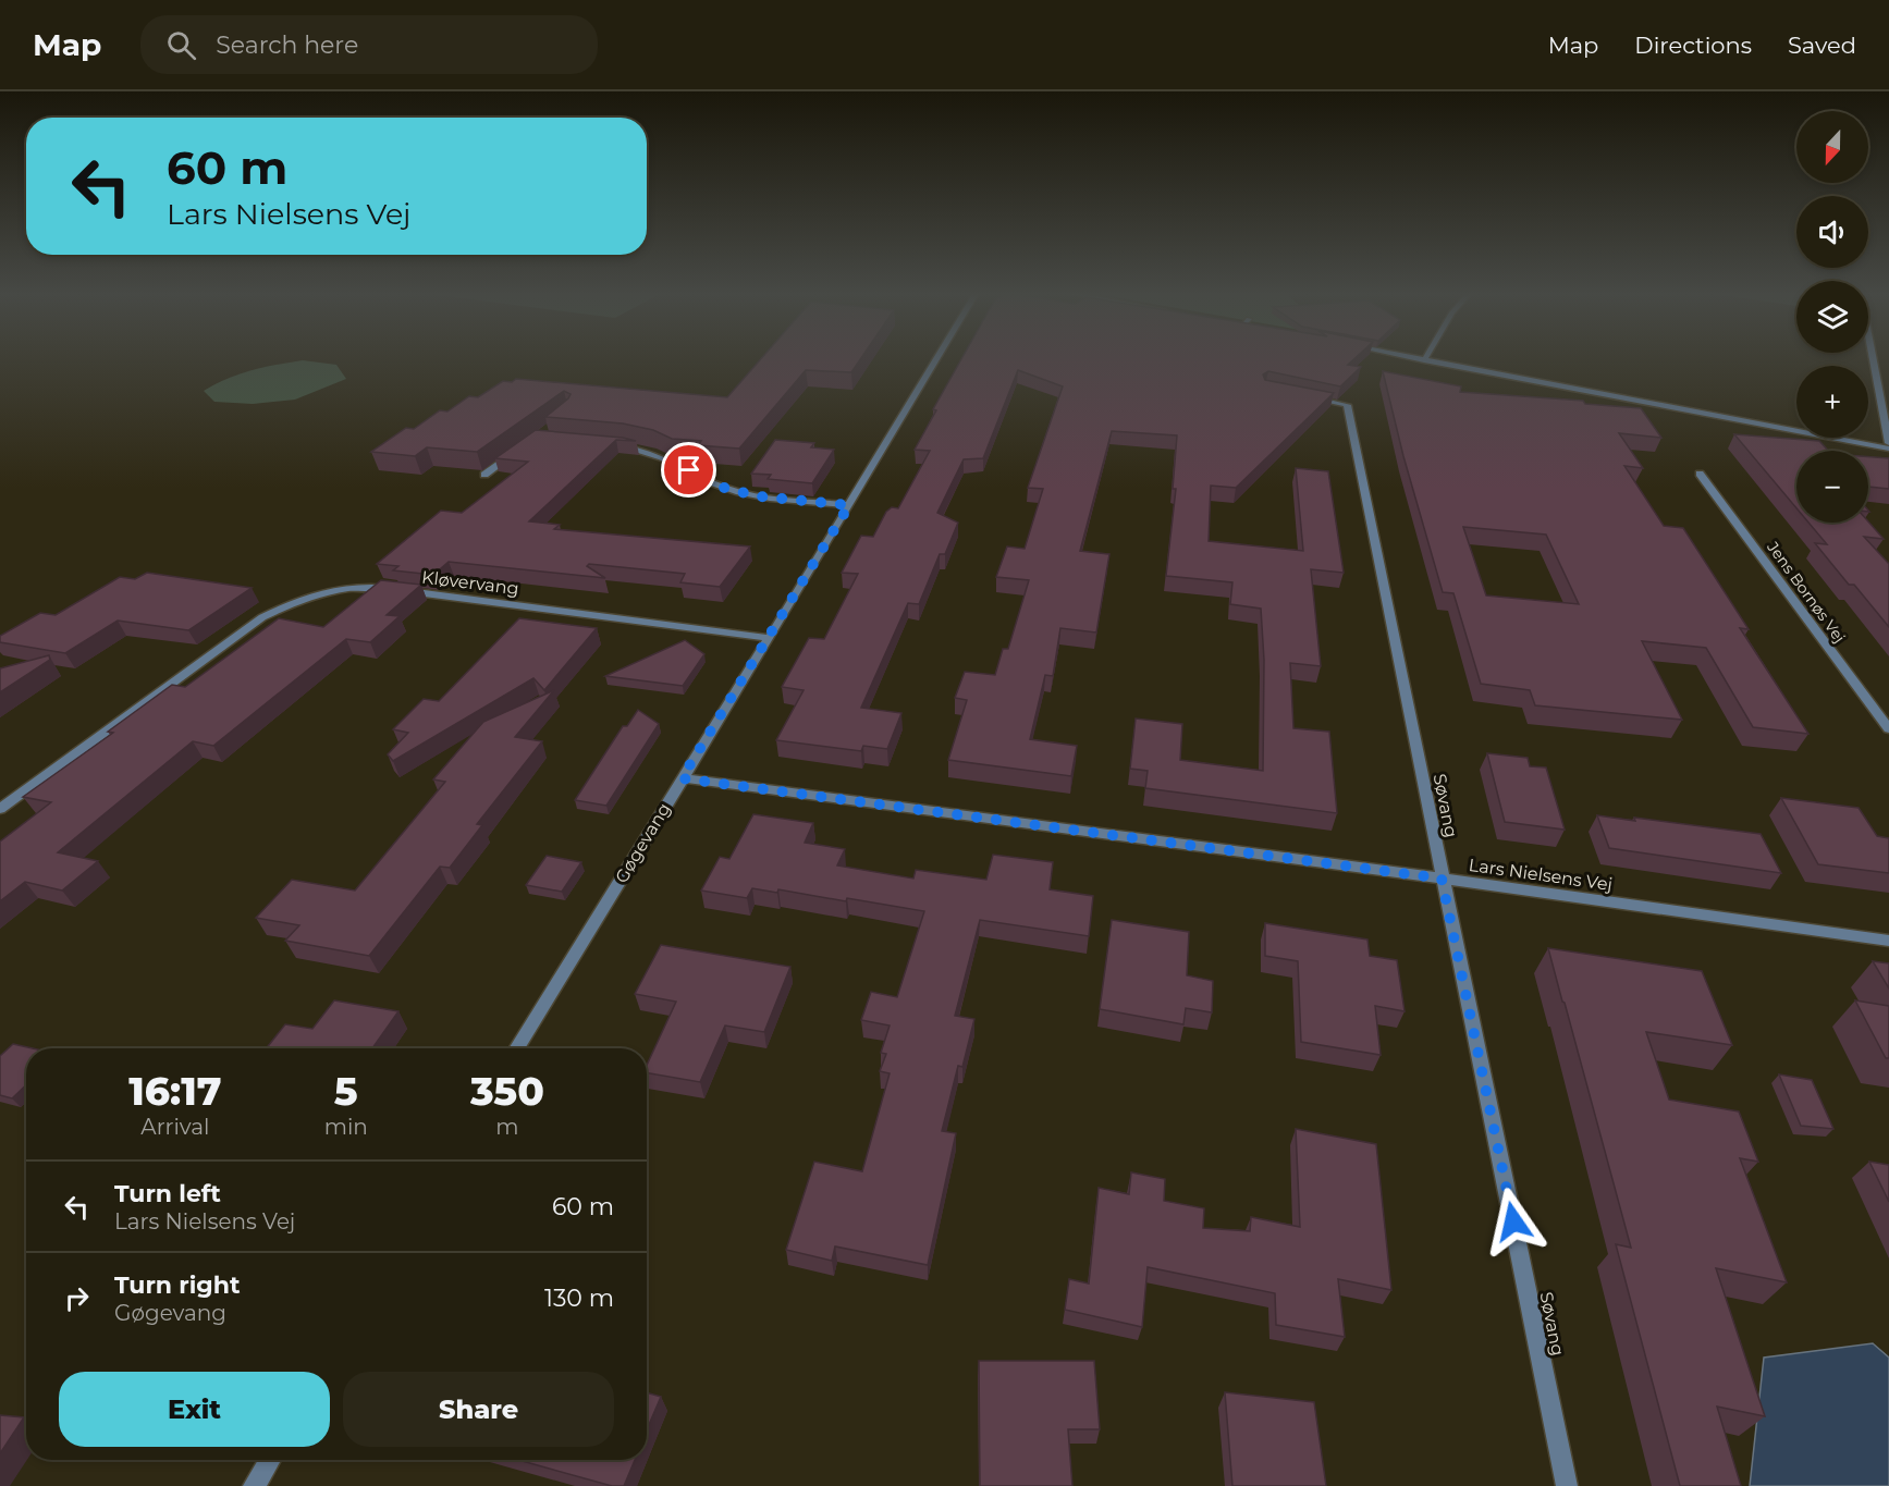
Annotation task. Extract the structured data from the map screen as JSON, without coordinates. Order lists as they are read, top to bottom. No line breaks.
{"streets":{"street":["Kløvervang","Jens Bornøs Vej","Søvang","Gøgevang","Lars Nielsens Vej"]},"crossings":[["Kløvervang","Gøgevang"],["Søvang","Lars Nielsens Vej"],["Gøgevang","Lars Nielsens Vej"]],"north":"bottom","page":{"header":"Map","search":"Search here","nav":["Map","Directions","Saved"],"map_buttons":["+","−"],"turn":["60 m","Lars Nielsens Vej"],"eta":["16:17","Arrival","5","min","350","m"],"list":[{"name":"Turn left","note":"Lars Nielsens Vej","value":"60 m"},{"name":"Turn right","note":"Gøgevang","value":"130 m"}],"buttons":["Exit","Share"]}}
